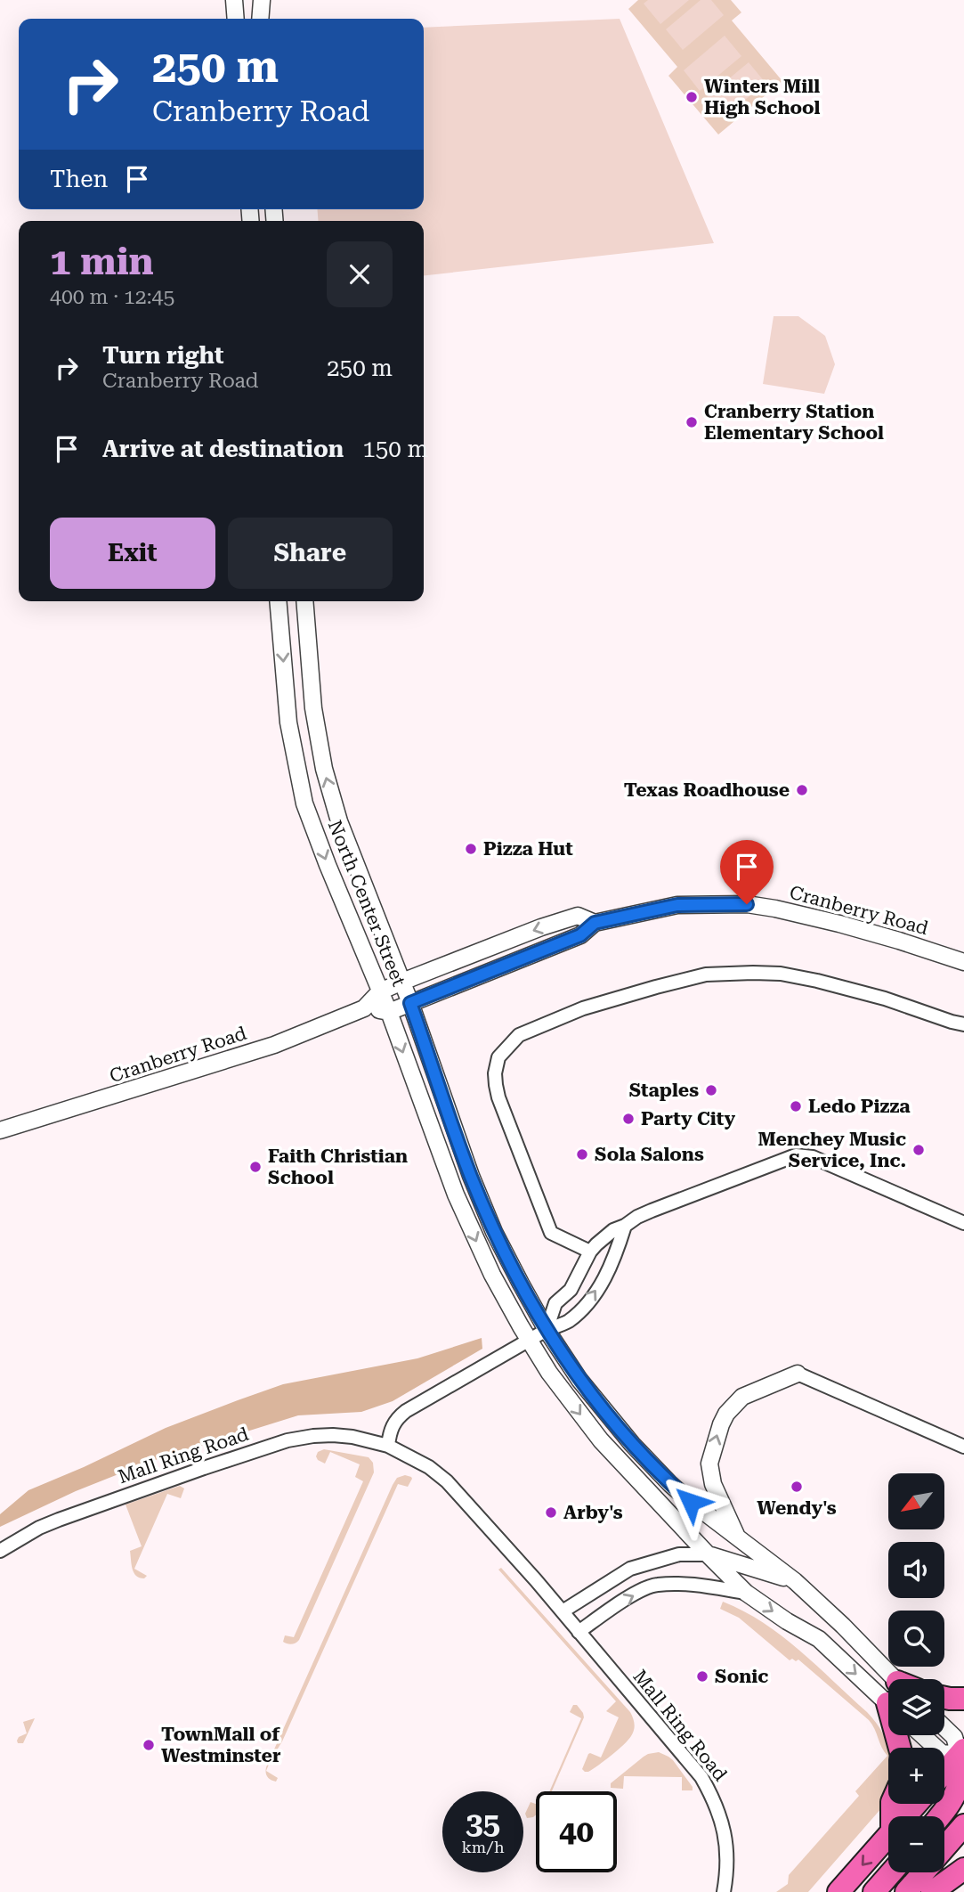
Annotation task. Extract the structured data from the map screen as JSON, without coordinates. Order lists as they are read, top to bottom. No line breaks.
{"streets":{"street":["North Center Street","Cranberry Road","Mall Ring Road"]},"crossings":[["North Center Street","Cranberry Road"]],"places":["Winters Mill High School","Cranberry Station Elementary School","Texas Roadhouse","Pizza Hut","Staples","Ledo Pizza","Party City","Menchey Music Service, Inc.","Sola Salons","Faith Christian School","Wendy's","Arby's","Sonic","TownMall of Westminster"],"north":"bottom left","page":{"turn":["250 m","Cranberry Road"],"then":"Then","heading":["1 min","400 m · 12:45"],"list":[{"name":"Turn right","note":"Cranberry Road","value":"250 m"},{"name":"Arrive at destination","value":"150 m"}],"buttons":["Exit","Share"],"map_buttons":["+","−"],"speed":"35 km/h","limit":"40"}}
